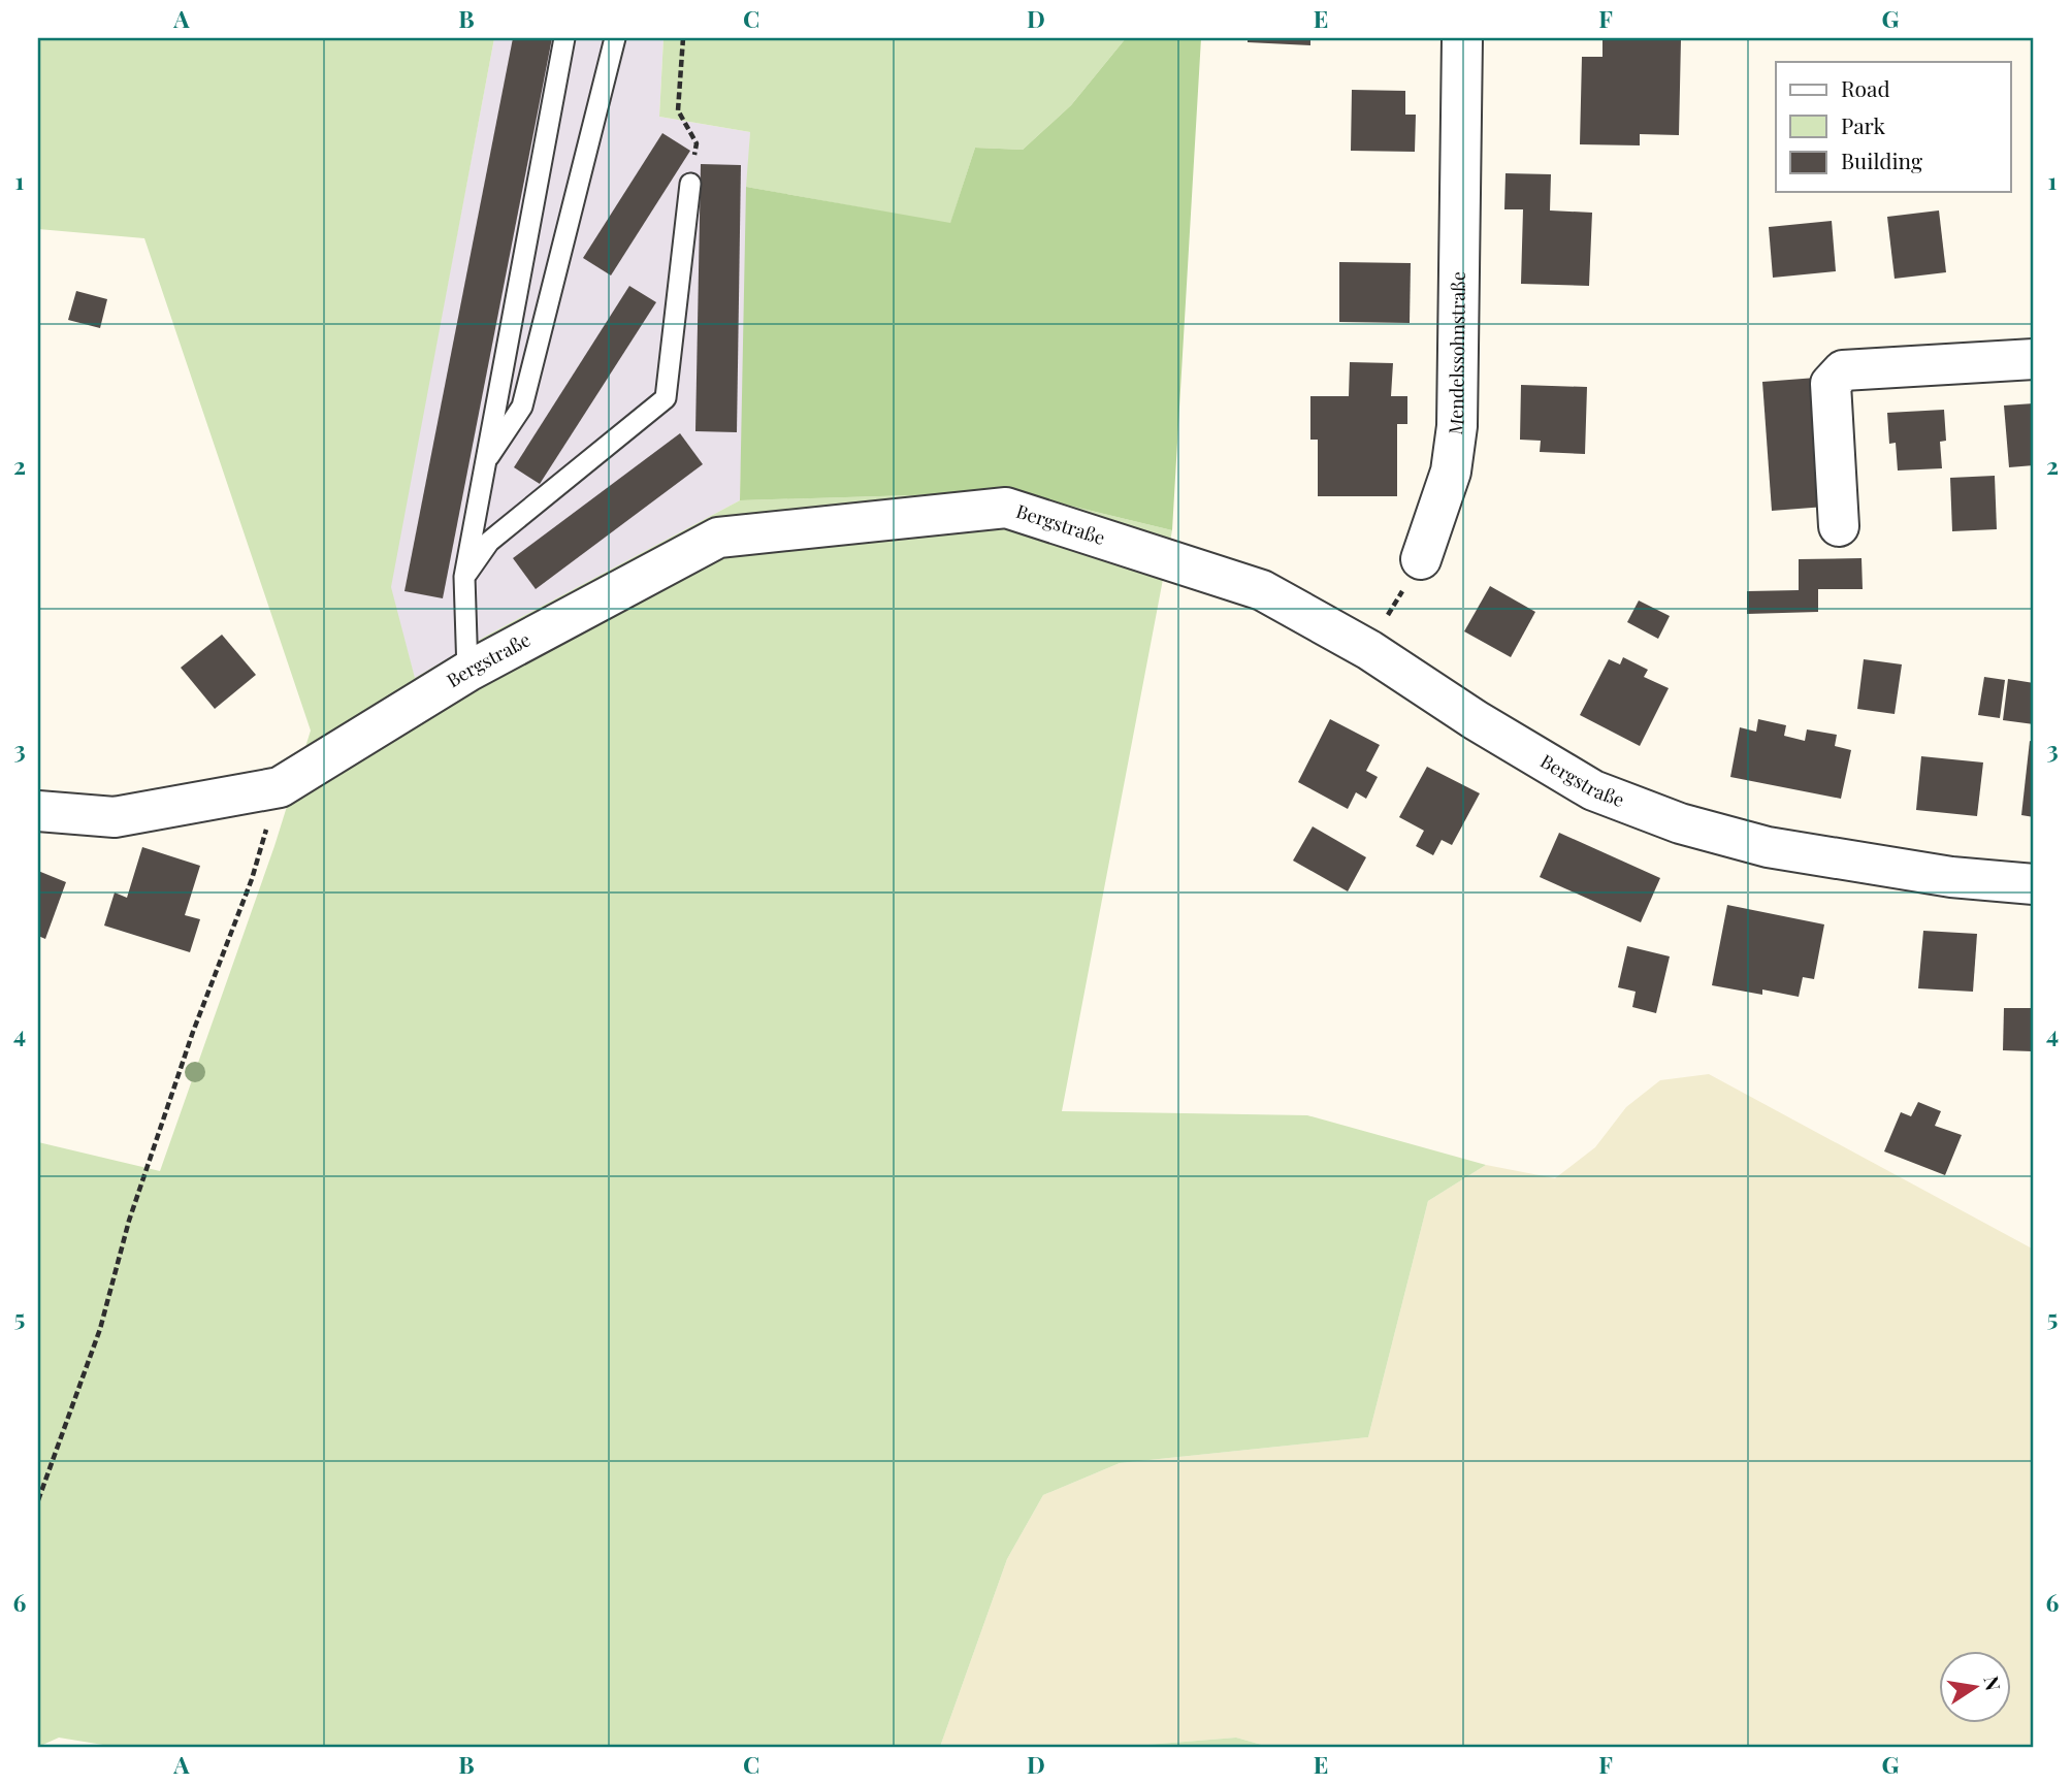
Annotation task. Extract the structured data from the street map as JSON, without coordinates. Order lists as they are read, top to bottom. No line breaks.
{"streets":{"street":["Mendelssohnstraße","Bergstraße"]},"legend":["Road","Park","Building"],"north":"right","grid":{"columns":["A","B","C","D","E","F","G"],"rows":["1","2","3","4","5","6"]}}
